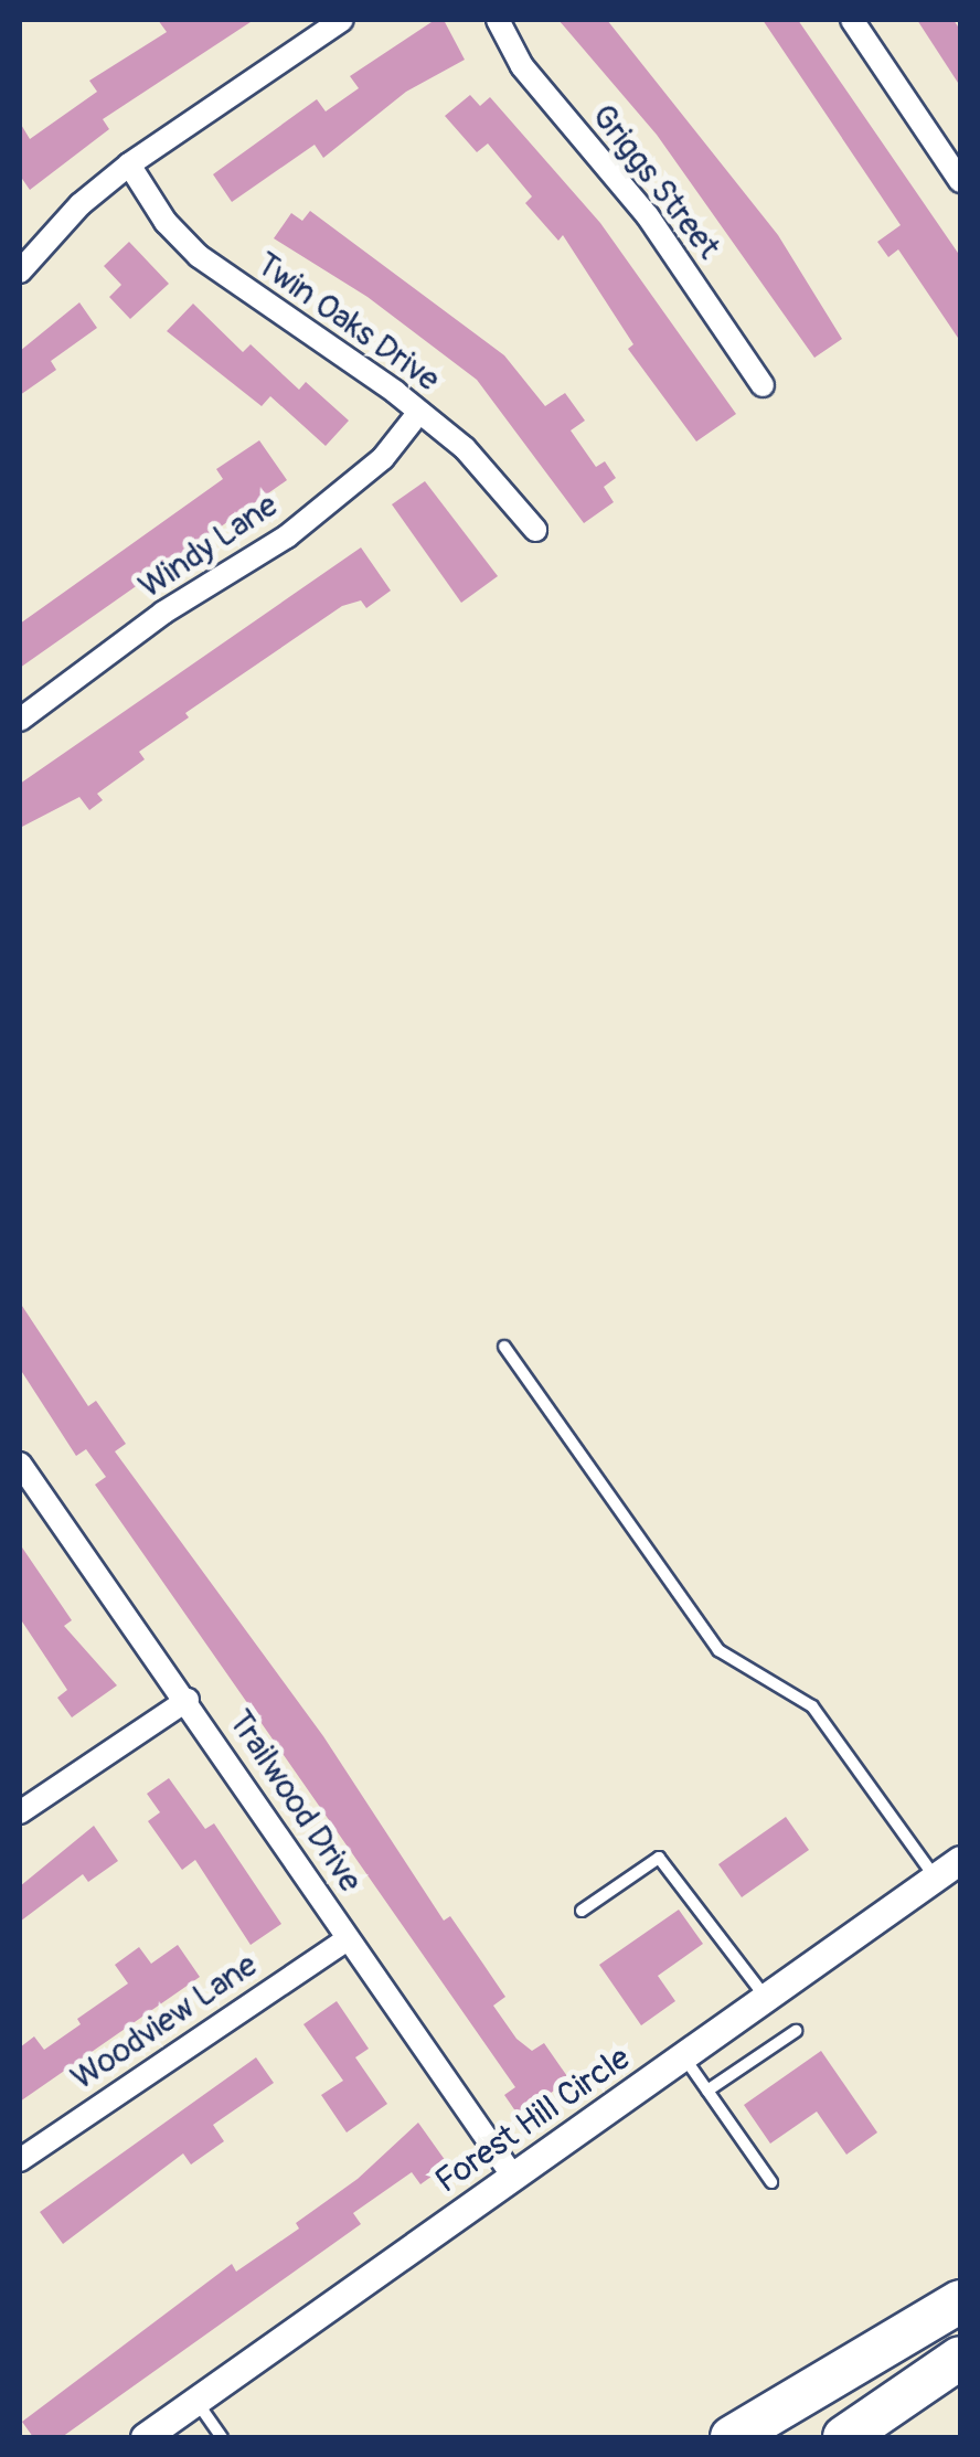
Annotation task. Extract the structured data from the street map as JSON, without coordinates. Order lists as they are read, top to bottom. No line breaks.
{"streets":{"street":["Griggs Street","Twin Oaks Drive","Windy Lane","Trailwood Drive","Woodview Lane","Forest Hill Circle"]},"crossings":[["Twin Oaks Drive","Windy Lane"],["Trailwood Drive","Woodview Lane"],["Trailwood Drive","Forest Hill Circle"]]}
